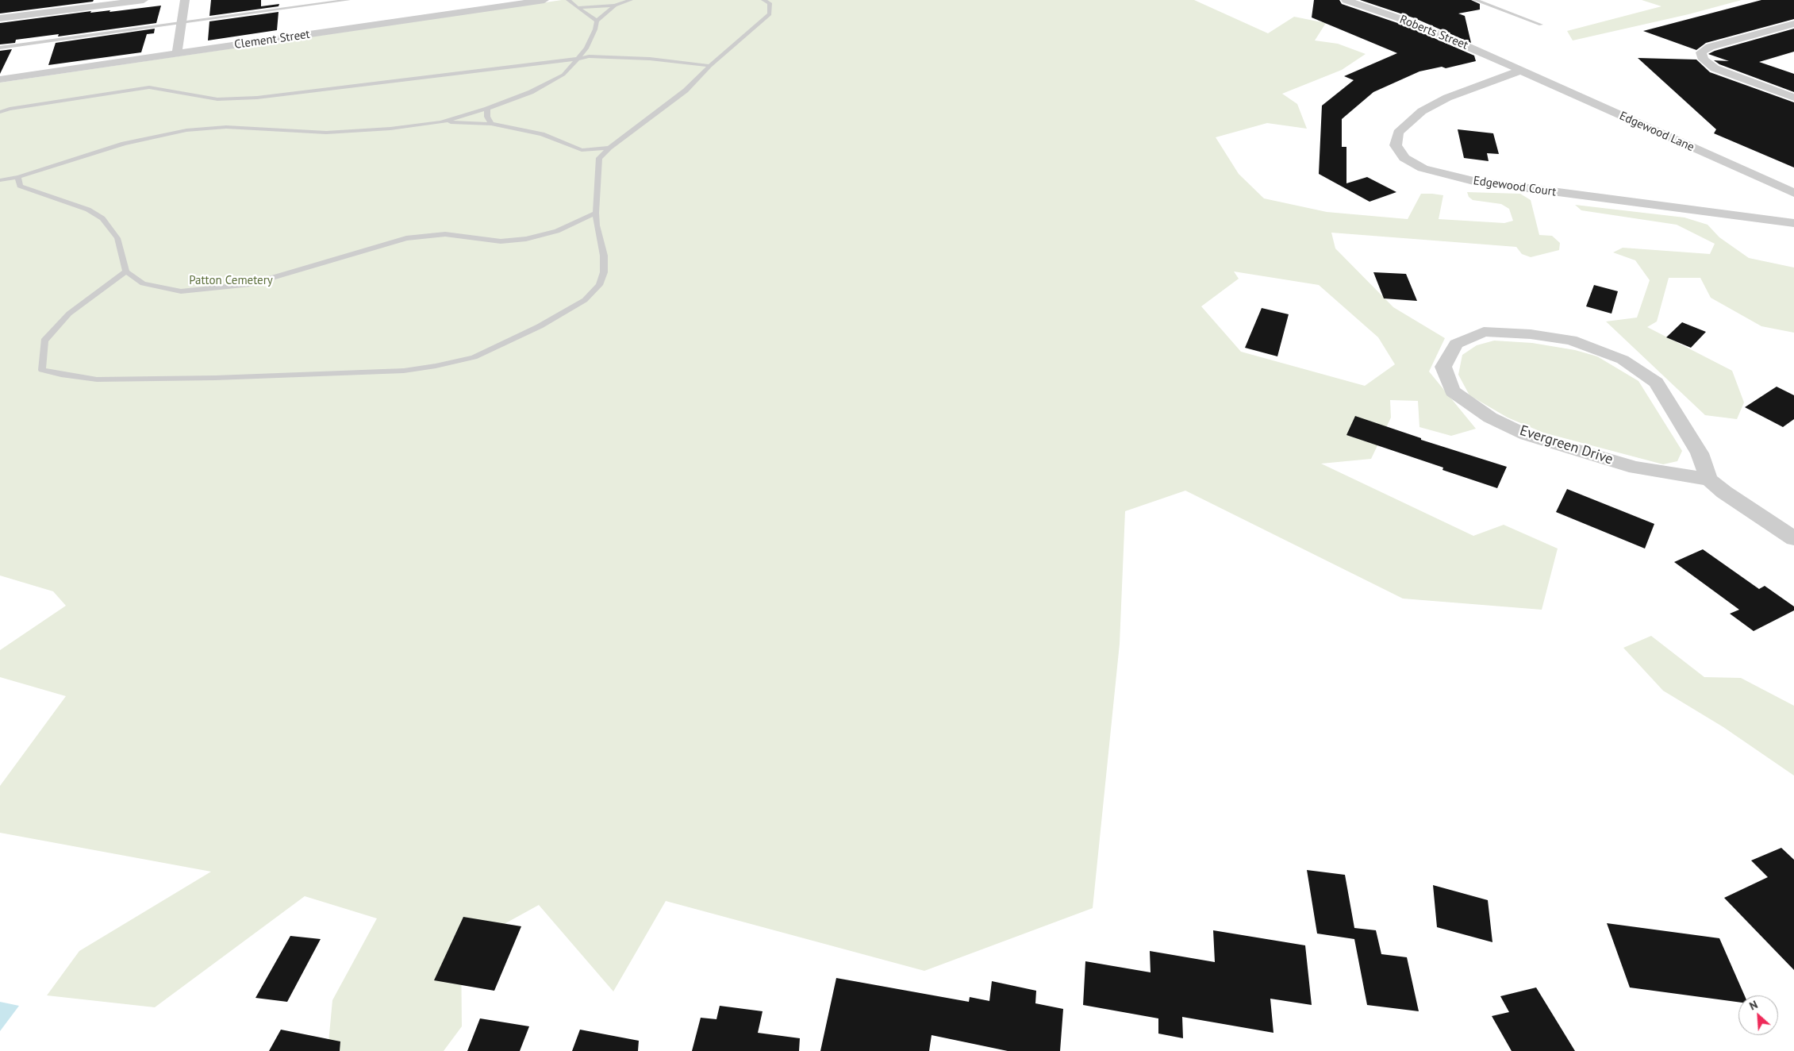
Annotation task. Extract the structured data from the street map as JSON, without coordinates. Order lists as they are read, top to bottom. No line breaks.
{"streets":{"street":["Roberts Street","Clement Street","Edgewood Lane","Edgewood Court","Evergreen Drive"]},"crossings":[["Roberts Street","Edgewood Lane"],["Roberts Street","Edgewood Court"],["Edgewood Lane","Edgewood Court"]],"parks":["Patton Cemetery"],"north":"top left"}
